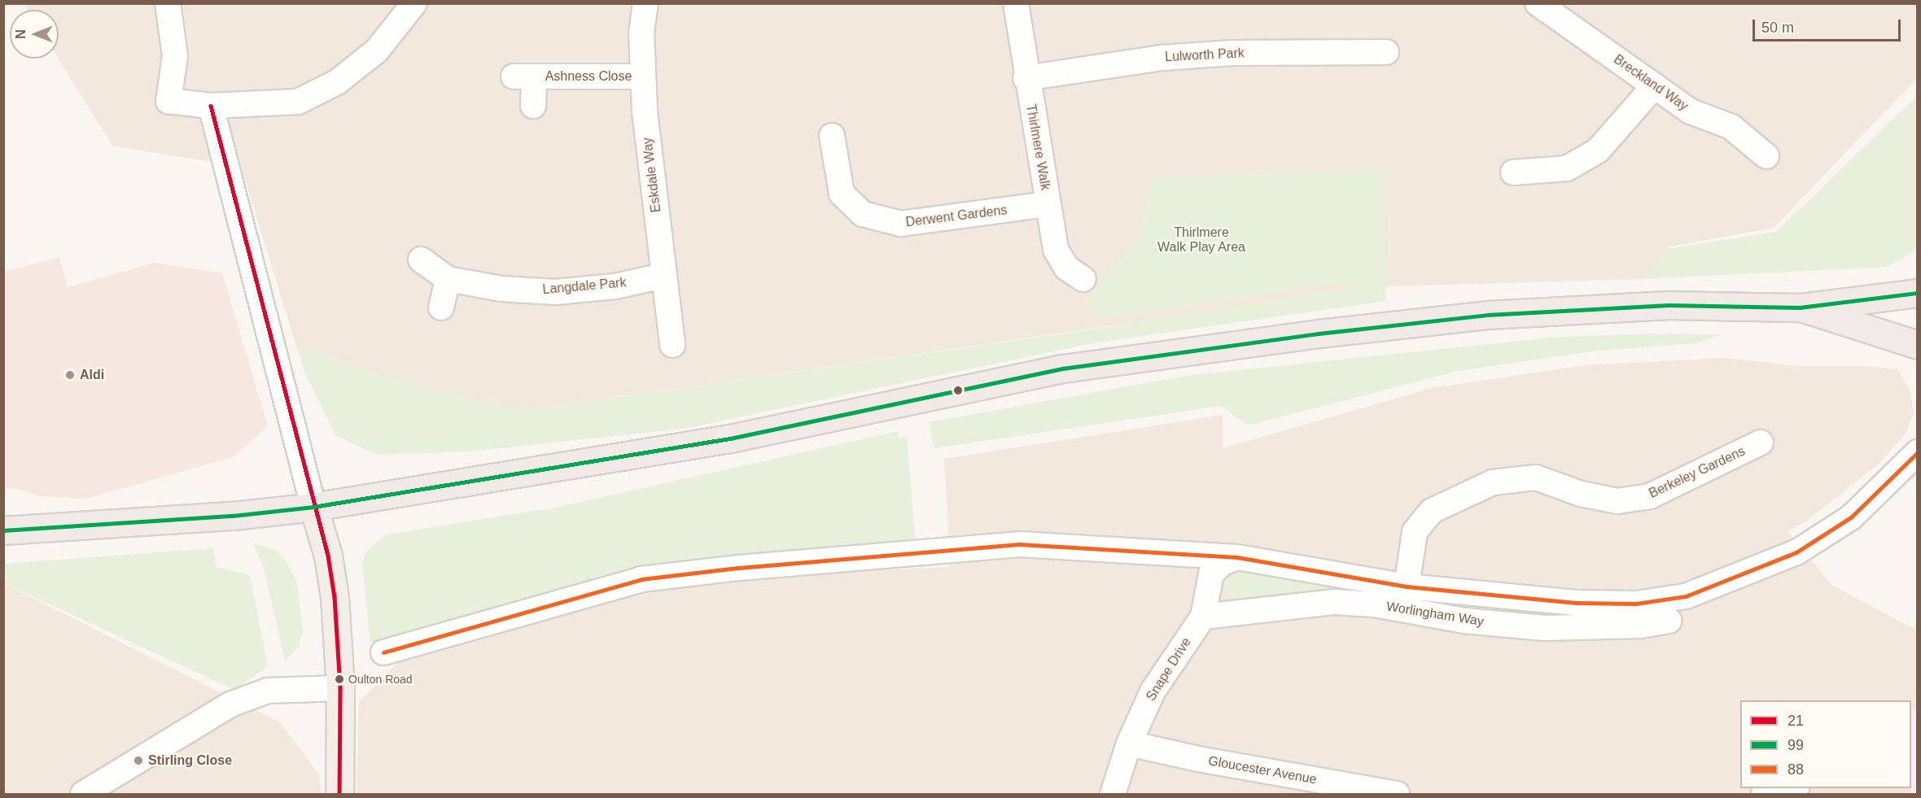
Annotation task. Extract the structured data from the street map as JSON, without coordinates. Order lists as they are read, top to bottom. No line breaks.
{"streets":{"street":["Lulworth Park","Ashness Close","Breckland Way","Thirlmere Walk","Eskdale Way","Derwent Gardens","Langdale Park","Berkeley Gardens","Worlingham Way","Snape Drive","Gloucester Avenue"]},"crossings":[["Lulworth Park","Thirlmere Walk"],["Ashness Close","Eskdale Way"],["Thirlmere Walk","Derwent Gardens"],["Eskdale Way","Langdale Park"],["Worlingham Way","Snape Drive"],["Snape Drive","Gloucester Avenue"]],"parks":["Thirlmere Walk Play Area"],"places":["Aldi","Oulton Road","Stirling Close"],"lines":["transit line 21","transit line 99","transit line 88"],"legend":["21","99","88"],"scale_bar":"50 m","north":"left"}
